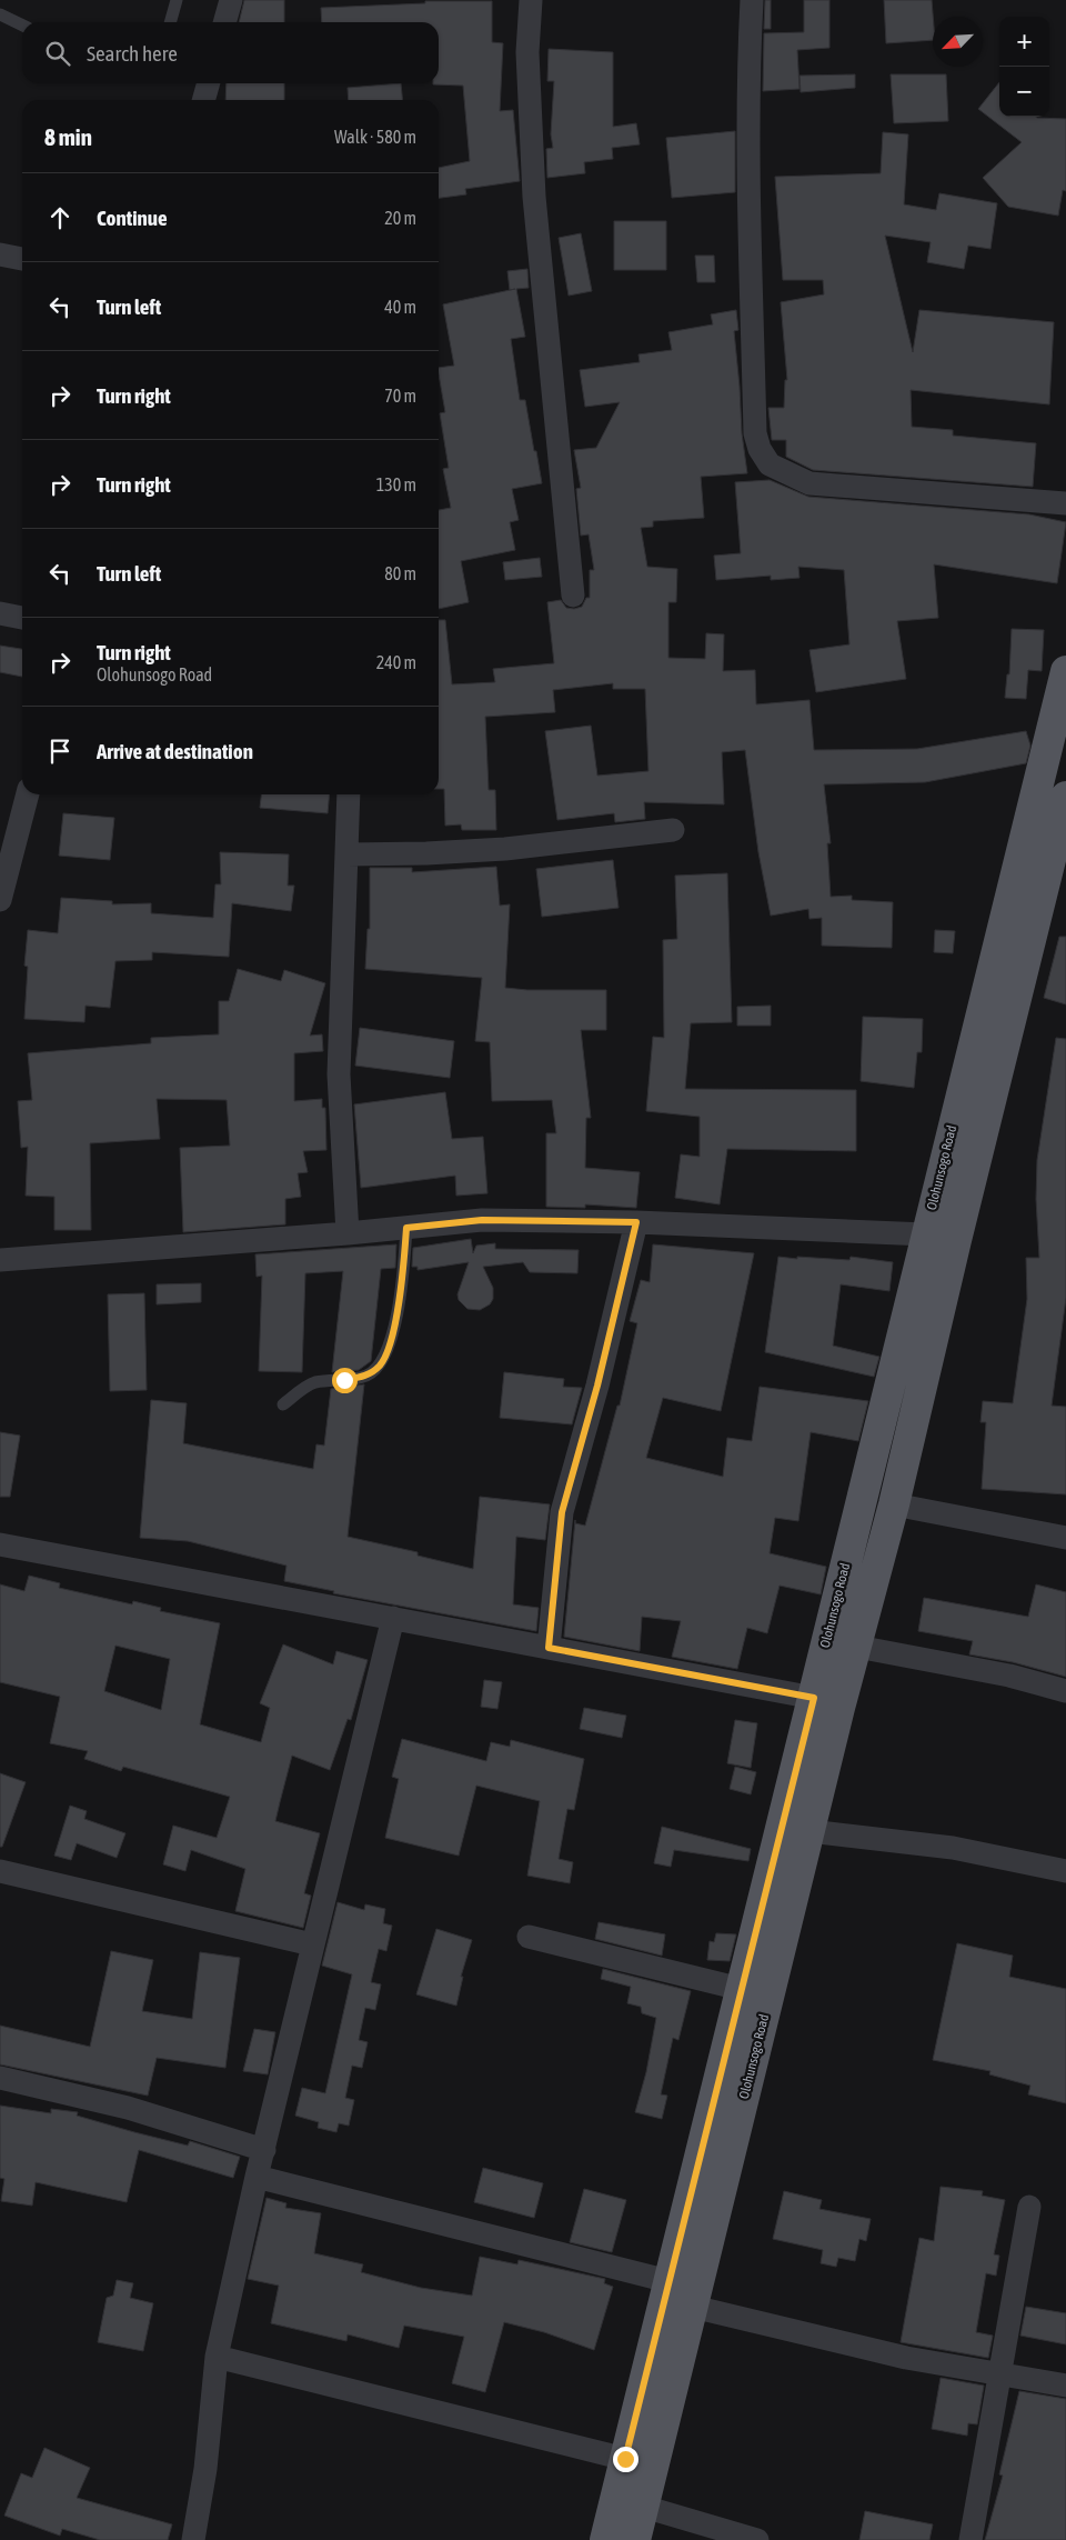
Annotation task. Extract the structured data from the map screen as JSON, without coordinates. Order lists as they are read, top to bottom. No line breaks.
{"streets":{"main road":["Olohunsogo Road"]},"north":"bottom left","page":{"map_buttons":["+","−"],"search":"Search here","heading":["8 min","Walk · 580 m"],"list":[["Continue","20 m"],["Turn left","40 m"],["Turn right","70 m"],["Turn right","130 m"],["Turn left","80 m"],["Turn right","Olohunsogo Road","240 m"],"Arrive at destination"]}}
